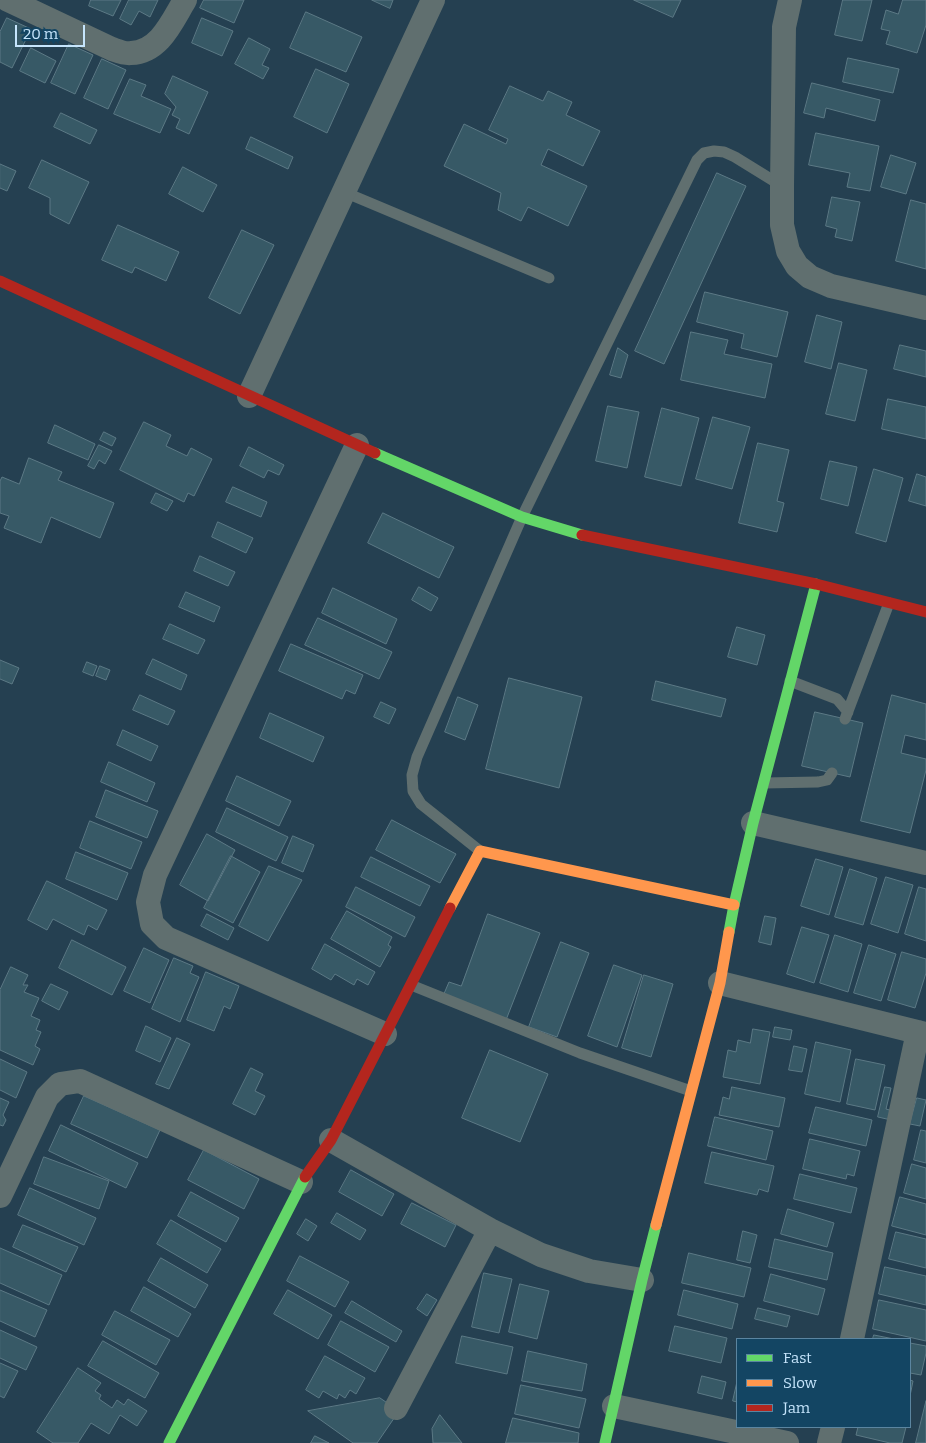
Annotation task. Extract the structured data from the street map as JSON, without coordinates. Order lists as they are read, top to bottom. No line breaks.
{"legend":["Fast","Slow","Jam"],"scale_bar":"20 m"}
